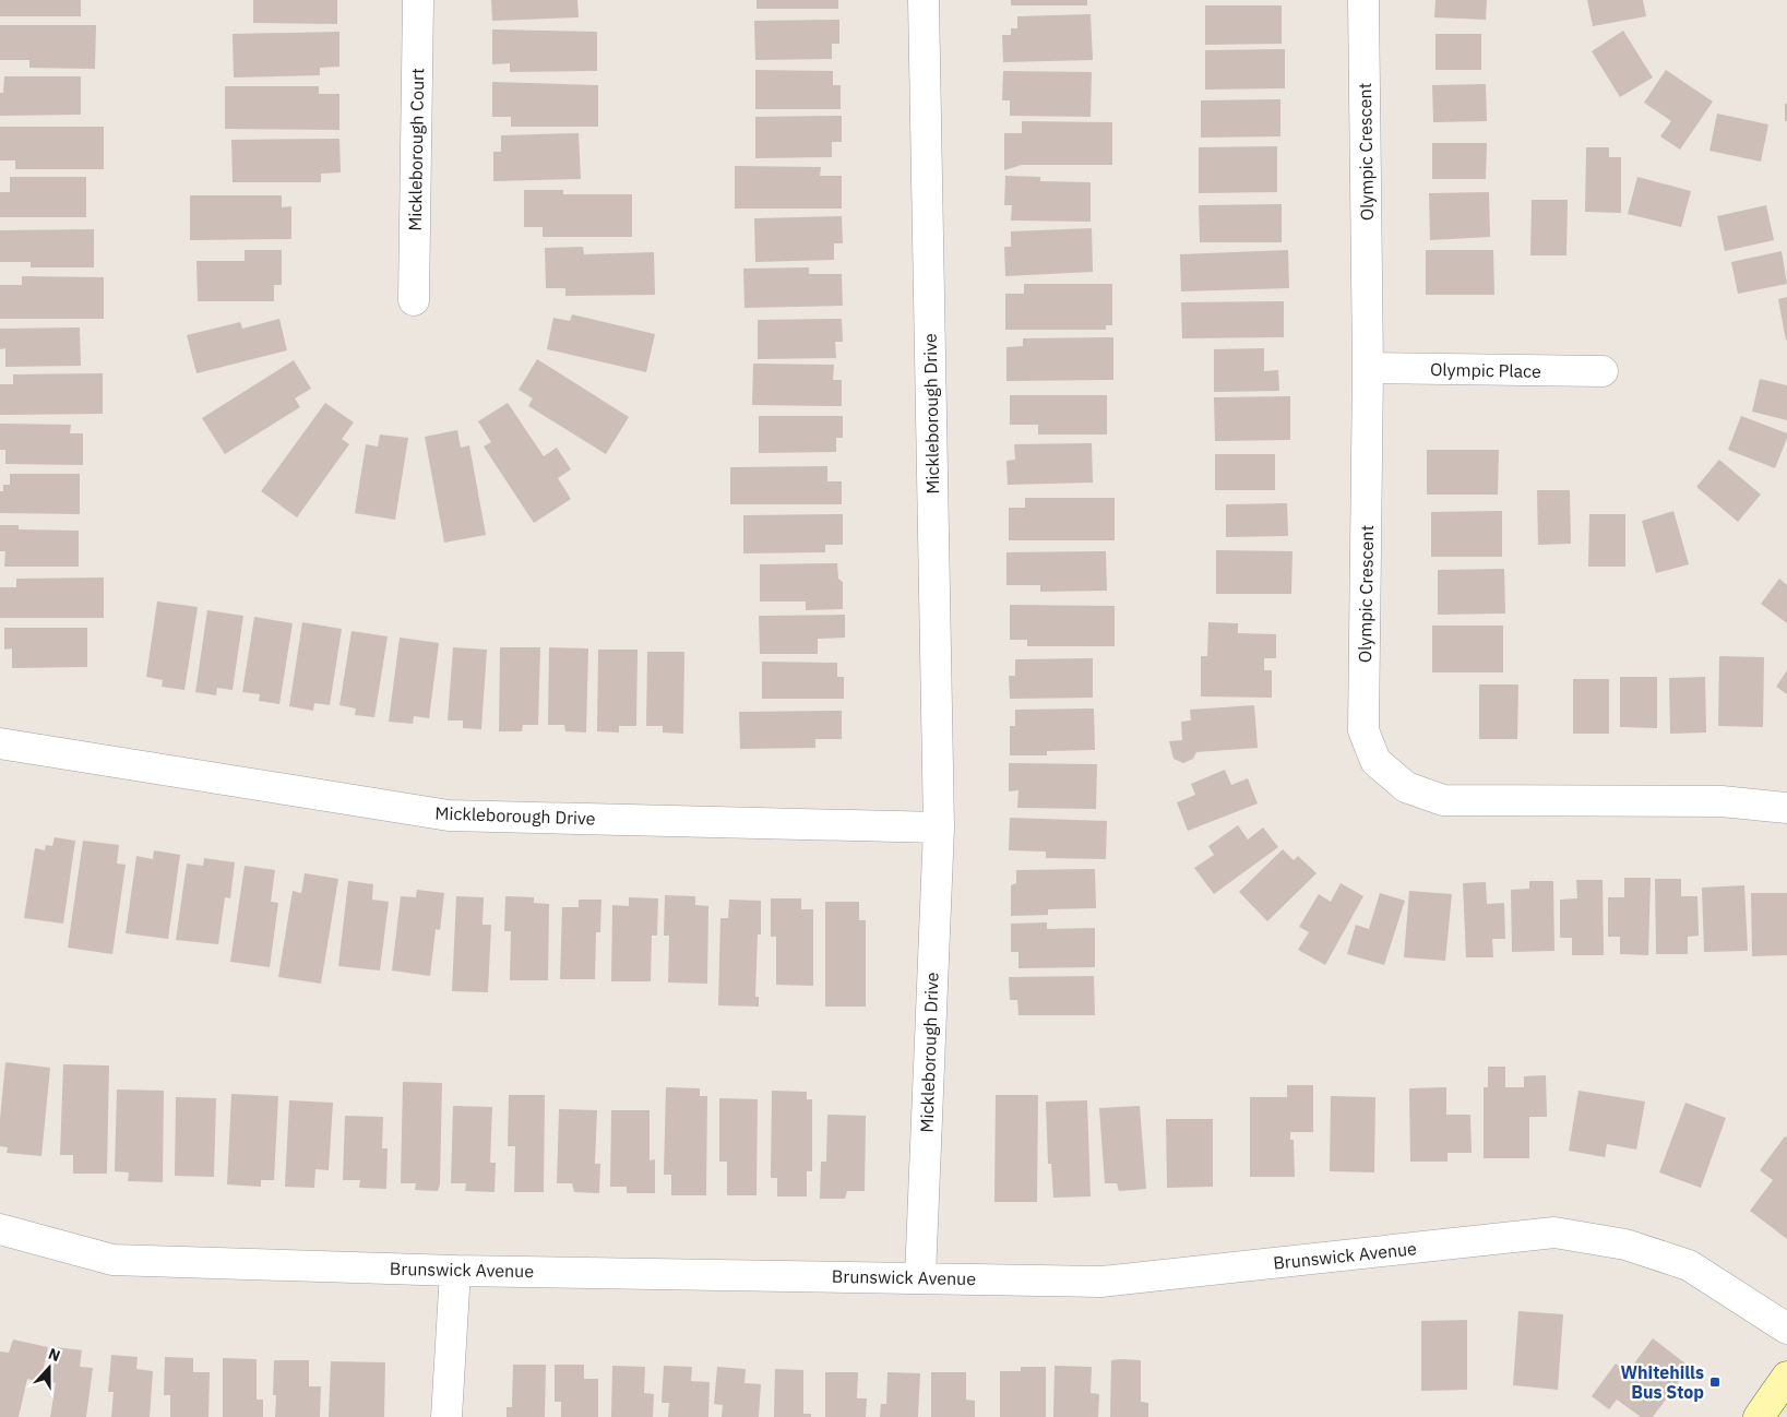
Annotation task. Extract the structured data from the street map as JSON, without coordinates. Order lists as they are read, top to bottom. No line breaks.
{"streets":{"street":["Mickleborough Court","Olympic Crescent","Olympic Place","Mickleborough Drive","Brunswick Avenue"]},"crossings":[["Olympic Crescent","Olympic Place"],["Mickleborough Drive","Brunswick Avenue"]],"places":{"transit":["Whitehills Bus Stop"]},"north":"top"}
